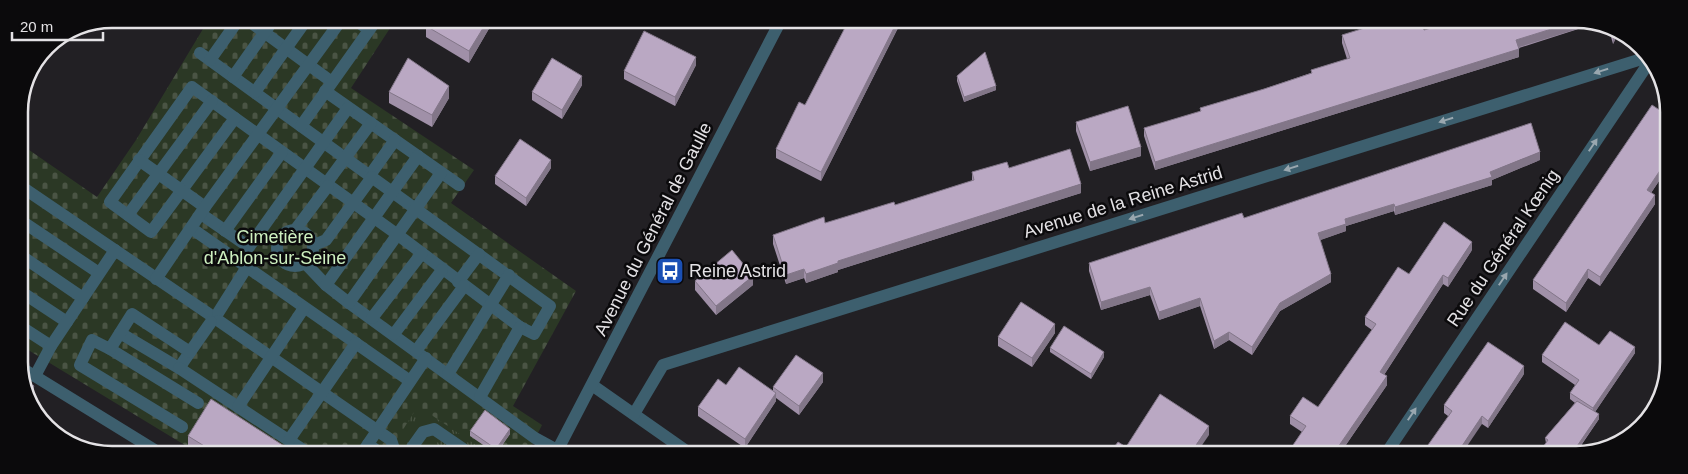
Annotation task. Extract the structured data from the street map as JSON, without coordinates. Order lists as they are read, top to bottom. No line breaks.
{"streets":{"street":["Avenue de la Reine Astrid","Avenue du Général de Gaulle","Rue du Général Kœnig"]},"one_way":["Avenue de la Reine Astrid","Rue du Général Kœnig"],"parks":["Cimetière d'Ablon-sur-Seine"],"places":{"bus stop":["Reine Astrid"]},"scale_bar":"20 m"}
